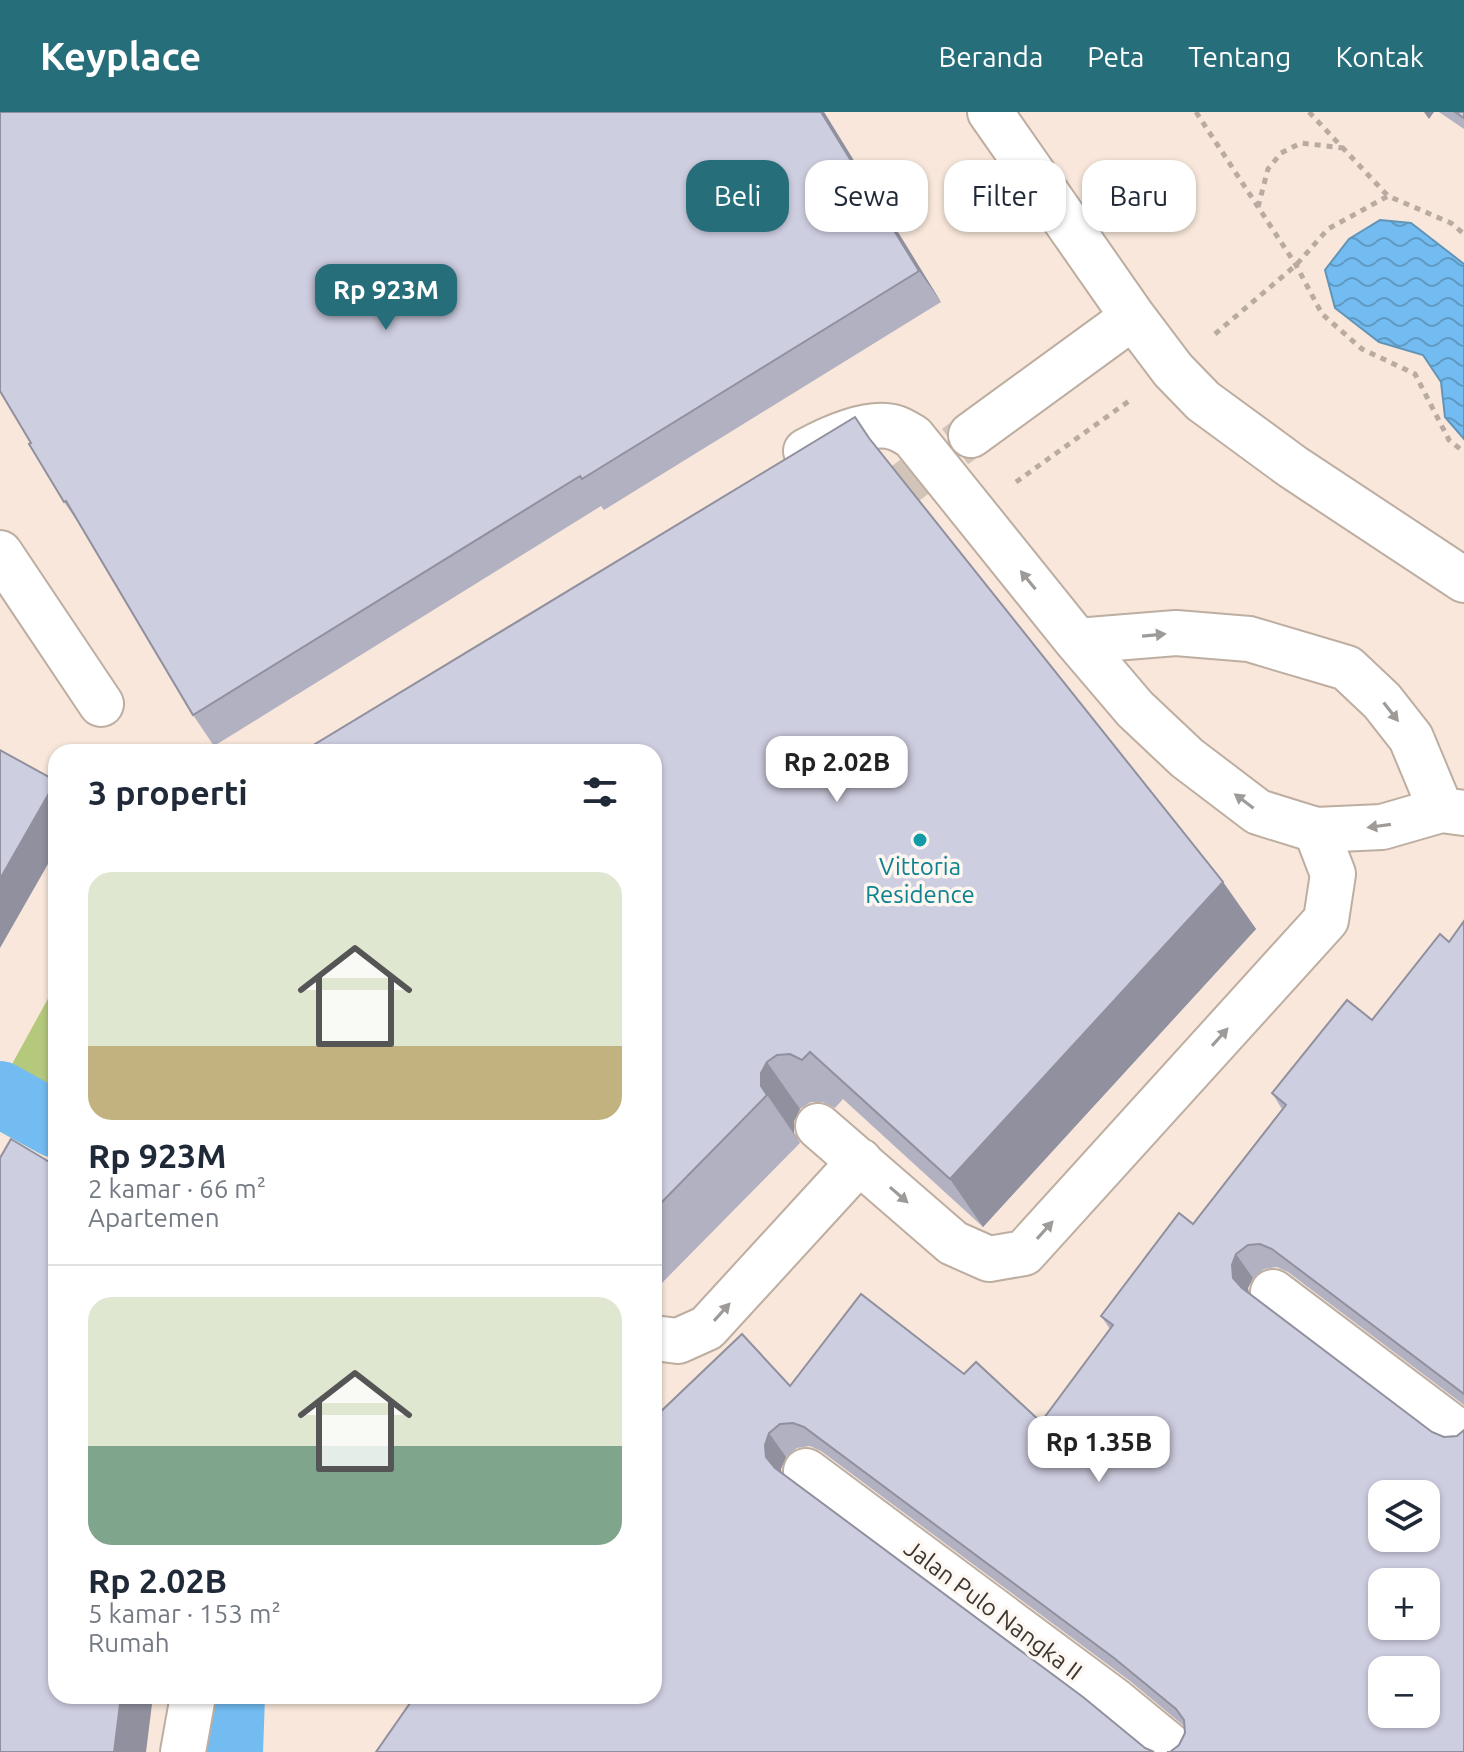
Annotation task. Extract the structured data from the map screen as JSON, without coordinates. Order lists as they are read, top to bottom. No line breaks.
{"streets":{"street":["Jalan Pulo Nangka II"]},"places":["Vittoria Residence"],"page":{"header":"Keyplace","nav":["Beranda","Peta","Tentang","Kontak"],"chip":["Beli","Sewa","Filter","Baru"],"price":["Rp 923M","Rp 2.02B","Rp 1.35B"],"heading":"3 properti","list":[{"name":"Rp 923M","note":"2 kamar · 66 m² · Apartemen"},{"name":"Rp 2.02B","note":"5 kamar · 153 m² · Rumah"}],"map_buttons":["+","−"]}}
